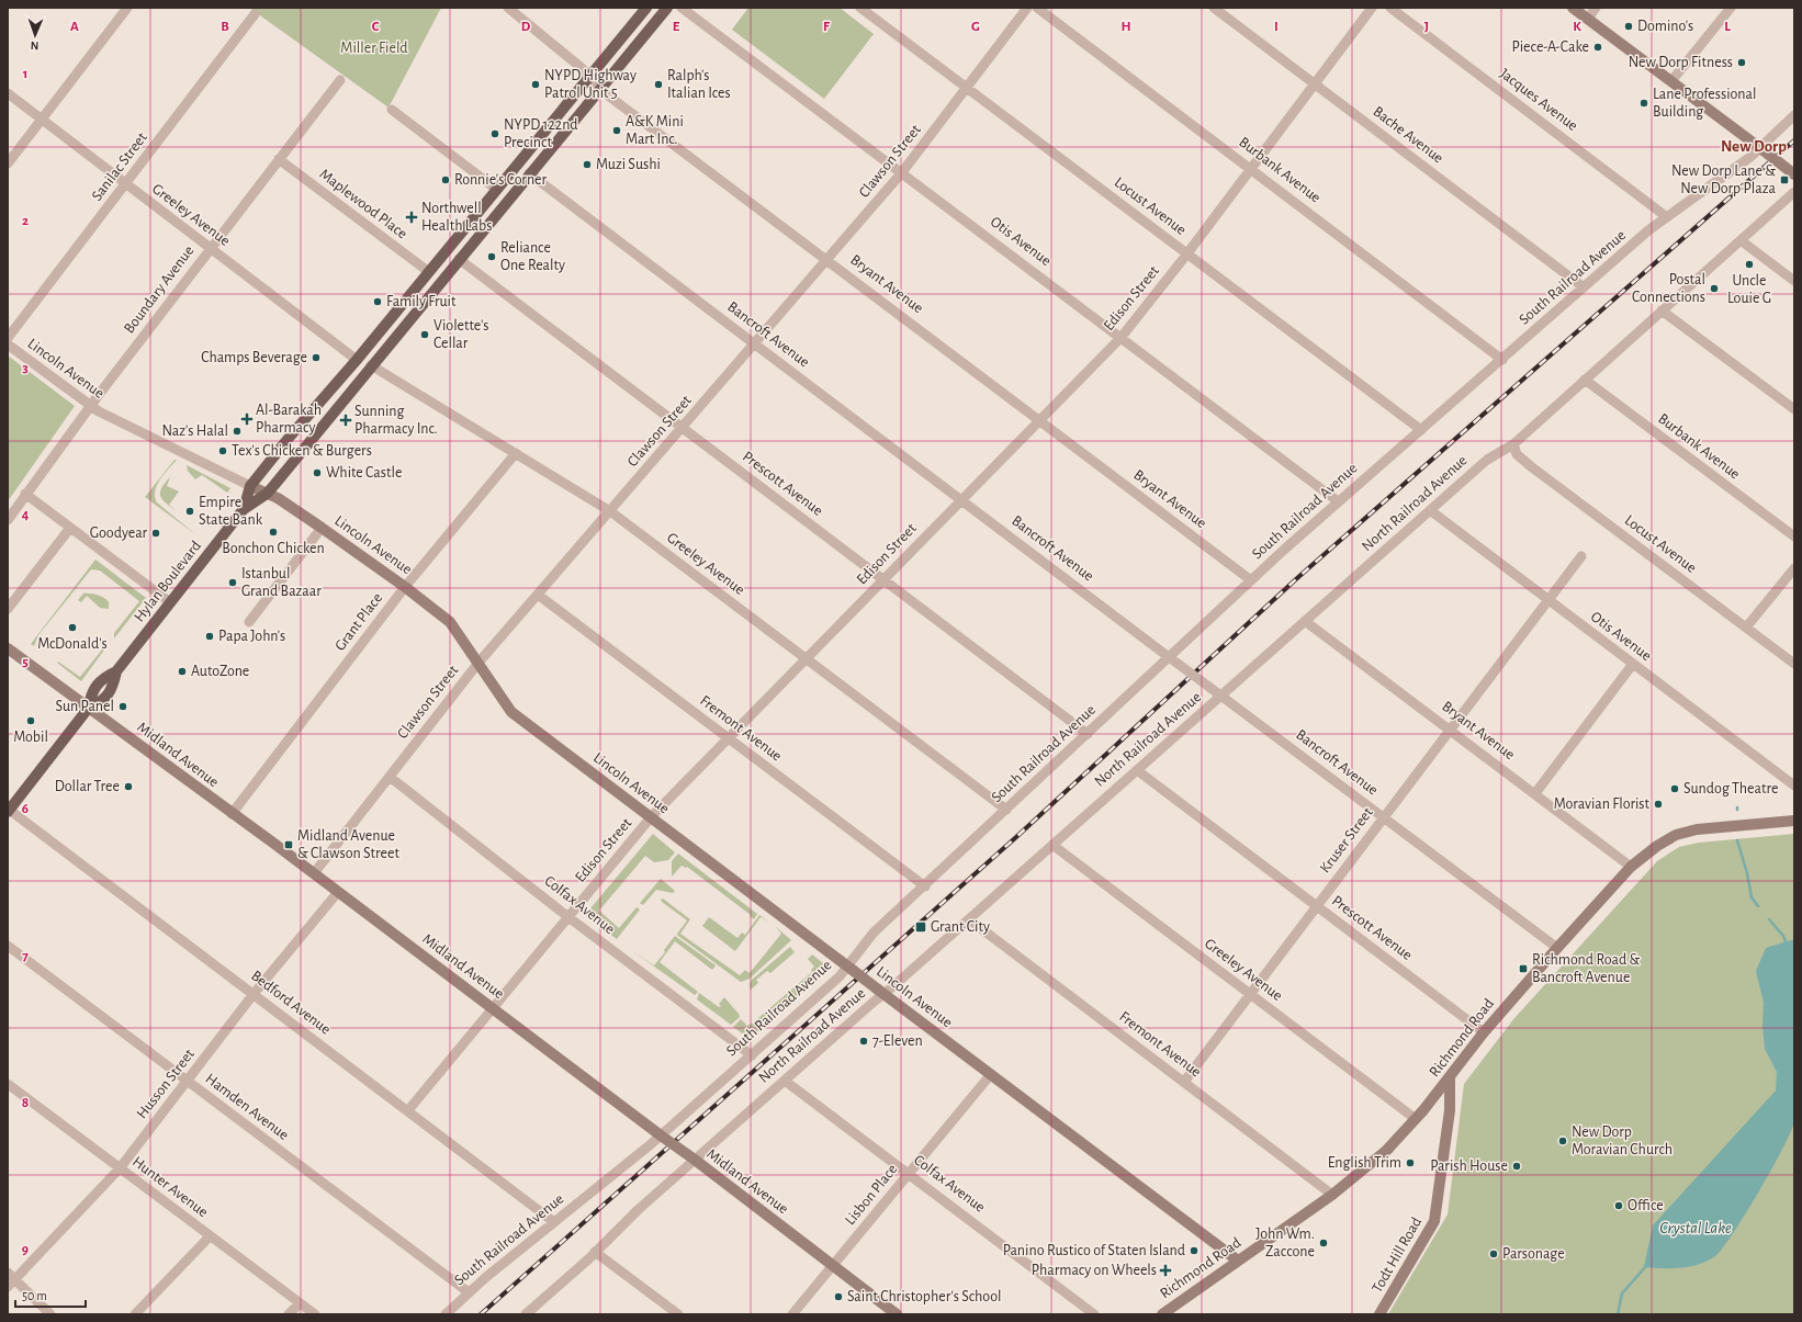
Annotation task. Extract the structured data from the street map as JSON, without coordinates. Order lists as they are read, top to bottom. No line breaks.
{"streets":{"main road":["Hylan Boulevard"],"street":["Jacques Avenue","Bache Avenue","Clawson Street","Sanilac Street","Burbank Avenue","Maplewood Place","Locust Avenue","Greeley Avenue","Otis Avenue","South Railroad Avenue","Bryant Avenue","Boundary Avenue","Edison Street","Bancroft Avenue","Lincoln Avenue","Prescott Avenue","North Railroad Avenue","Grant Place","Fremont Avenue","Midland Avenue","Kruser Street","Colfax Avenue","Bedford Avenue","Richmond Road","Husson Street","Hamden Avenue","Hunter Avenue","Lisbon Place","Todt Hill Road"]},"crossings":[["Jacques Avenue","South Railroad Avenue"],["Bache Avenue","South Railroad Avenue"],["Bache Avenue","Edison Street"],["Clawson Street","Locust Avenue"],["Clawson Street","Greeley Avenue"],["Clawson Street","Otis Avenue"],["Clawson Street","Bryant Avenue"],["Clawson Street","Bancroft Avenue"],["Clawson Street","Lincoln Avenue"],["Clawson Street","Prescott Avenue"],["Clawson Street","Fremont Avenue"],["Clawson Street","Midland Avenue"],["Clawson Street","Colfax Avenue"],["Sanilac Street","Greeley Avenue"],["Burbank Avenue","South Railroad Avenue"],["Burbank Avenue","Edison Street"],["Burbank Avenue","North Railroad Avenue"],["Maplewood Place","Boundary Avenue"],["Maplewood Place","Hylan Boulevard"],["Locust Avenue","South Railroad Avenue"],["Locust Avenue","Edison Street"],["Locust Avenue","North Railroad Avenue"],["Greeley Avenue","South Railroad Avenue"],["Greeley Avenue","Boundary Avenue"],["Greeley Avenue","Edison Street"],["Greeley Avenue","North Railroad Avenue"],["Greeley Avenue","Hylan Boulevard"],["Greeley Avenue","Grant Place"],["Greeley Avenue","Kruser Street"],["Greeley Avenue","Richmond Road"],["Otis Avenue","South Railroad Avenue"],["Otis Avenue","Edison Street"],["Otis Avenue","North Railroad Avenue"],["Otis Avenue","Kruser Street"],["South Railroad Avenue","Bryant Avenue"],["South Railroad Avenue","Bancroft Avenue"],["South Railroad Avenue","Lincoln Avenue"],["South Railroad Avenue","Prescott Avenue"],["South Railroad Avenue","Fremont Avenue"],["South Railroad Avenue","Midland Avenue"],["South Railroad Avenue","Colfax Avenue"],["South Railroad Avenue","Bedford Avenue"],["South Railroad Avenue","Hamden Avenue"],["Bryant Avenue","Edison Street"],["Bryant Avenue","North Railroad Avenue"],["Bryant Avenue","Hylan Boulevard"],["Bryant Avenue","Kruser Street"],["Bryant Avenue","Richmond Road"],["Boundary Avenue","Lincoln Avenue"],["Edison Street","Bancroft Avenue"],["Edison Street","Lincoln Avenue"],["Edison Street","Prescott Avenue"],["Edison Street","Fremont Avenue"],["Edison Street","Midland Avenue"],["Edison Street","Colfax Avenue"],["Edison Street","Bedford Avenue"],["Bancroft Avenue","North Railroad Avenue"],["Bancroft Avenue","Hylan Boulevard"],["Bancroft Avenue","Kruser Street"],["Bancroft Avenue","Richmond Road"],["Lincoln Avenue","North Railroad Avenue"],["Lincoln Avenue","Hylan Boulevard"],["Lincoln Avenue","Grant Place"],["Lincoln Avenue","Richmond Road"],["Lincoln Avenue","Lisbon Place"],["Prescott Avenue","North Railroad Avenue"],["Prescott Avenue","Hylan Boulevard"],["Prescott Avenue","Kruser Street"],["Prescott Avenue","Richmond Road"],["North Railroad Avenue","Fremont Avenue"],["North Railroad Avenue","Midland Avenue"],["North Railroad Avenue","Colfax Avenue"],["Hylan Boulevard","Midland Avenue"],["Hylan Boulevard","Bedford Avenue"],["Grant Place","Midland Avenue"],["Fremont Avenue","Kruser Street"],["Fremont Avenue","Richmond Road"],["Midland Avenue","Husson Street"],["Midland Avenue","Lisbon Place"],["Colfax Avenue","Lisbon Place"],["Bedford Avenue","Husson Street"],["Richmond Road","Todt Hill Road"],["Husson Street","Hamden Avenue"],["Husson Street","Hunter Avenue"]],"districts":["New Dorp"],"water":["Crystal Lake"],"parks":["Miller Field"],"places":{"other":["Domino's","Piece-A-Cake","New Dorp Fitness","NYPD Highway Patrol Unit 5","Ralph's Italian Ices","Lane Professional Building","A&K Mini Mart Inc.","NYPD 122nd Precinct","Muzi Sushi","Ronnie's Corner","Reliance One Realty","Uncle Louie G","Postal Connections","Family Fruit","Violette's Cellar","Champs Beverage","Naz's Halal","Tex's Chicken & Burgers","White Castle","Empire State Bank","Bonchon Chicken","Goodyear","Istanbul Grand Bazaar","McDonald's","Papa John's","AutoZone","Sun Panel","Mobil","Dollar Tree","Sundog Theatre","Moravian Florist","7-Eleven","New Dorp Moravian Church","English Trim","Parish House","Office","John Wm. Zaccone","Panino Rustico of Staten Island","Parsonage","Saint Christopher's School"],"transit":["New Dorp Lane & New Dorp Plaza","Midland Avenue & Clawson Street","Grant City","Richmond Road & Bancroft Avenue"],"health":["Northwell Health Labs","Al-Barakah Pharmacy","Sunning Pharmacy Inc.","Pharmacy on Wheels"]},"scale_bar":"50 m","north":"bottom","grid":{"columns":["A","B","C","D","E","F","G","H","I","J","K","L"],"rows":["1","2","3","4","5","6","7","8","9"]}}
